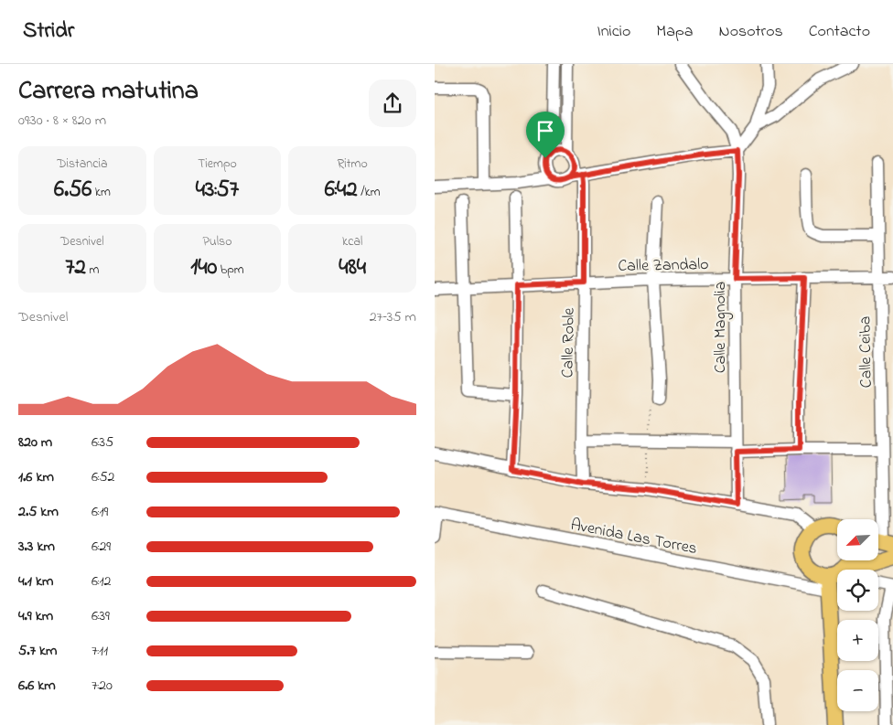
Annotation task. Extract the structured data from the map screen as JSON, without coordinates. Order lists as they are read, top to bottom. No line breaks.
{"streets":{"street":["Calle Zandalo","Calle Magnolia","Calle Roble","Calle Ceiba","Avenida Las Torres"]},"crossings":[["Calle Zandalo","Calle Magnolia"],["Calle Zandalo","Calle Roble"],["Calle Zandalo","Calle Ceiba"]],"north":"bottom left","page":{"header":"Stridr","nav":["Inicio","Mapa","Nosotros","Contacto"],"heading":["Carrera matutina","09:30 · 8 × 820 m"],"stats":[["Distancia","6.56 km"],["Tiempo","43:57"],["Ritmo","6:42 /km"],["Desnivel","72 m"],["Pulso","140 bpm"],["kcal","484"]],"chart":["Desnivel","27–35 m"],"list":[{"name":"820 m","note":"6:35"},{"name":"1.6 km","note":"6:52"},{"name":"2.5 km","note":"6:19"},{"name":"3.3 km","note":"6:29"},{"name":"4.1 km","note":"6:12"},{"name":"4.9 km","note":"6:39"},{"name":"5.7 km","note":"7:11"},{"name":"6.6 km","note":"7:20"}],"map_buttons":["+","−"]}}
